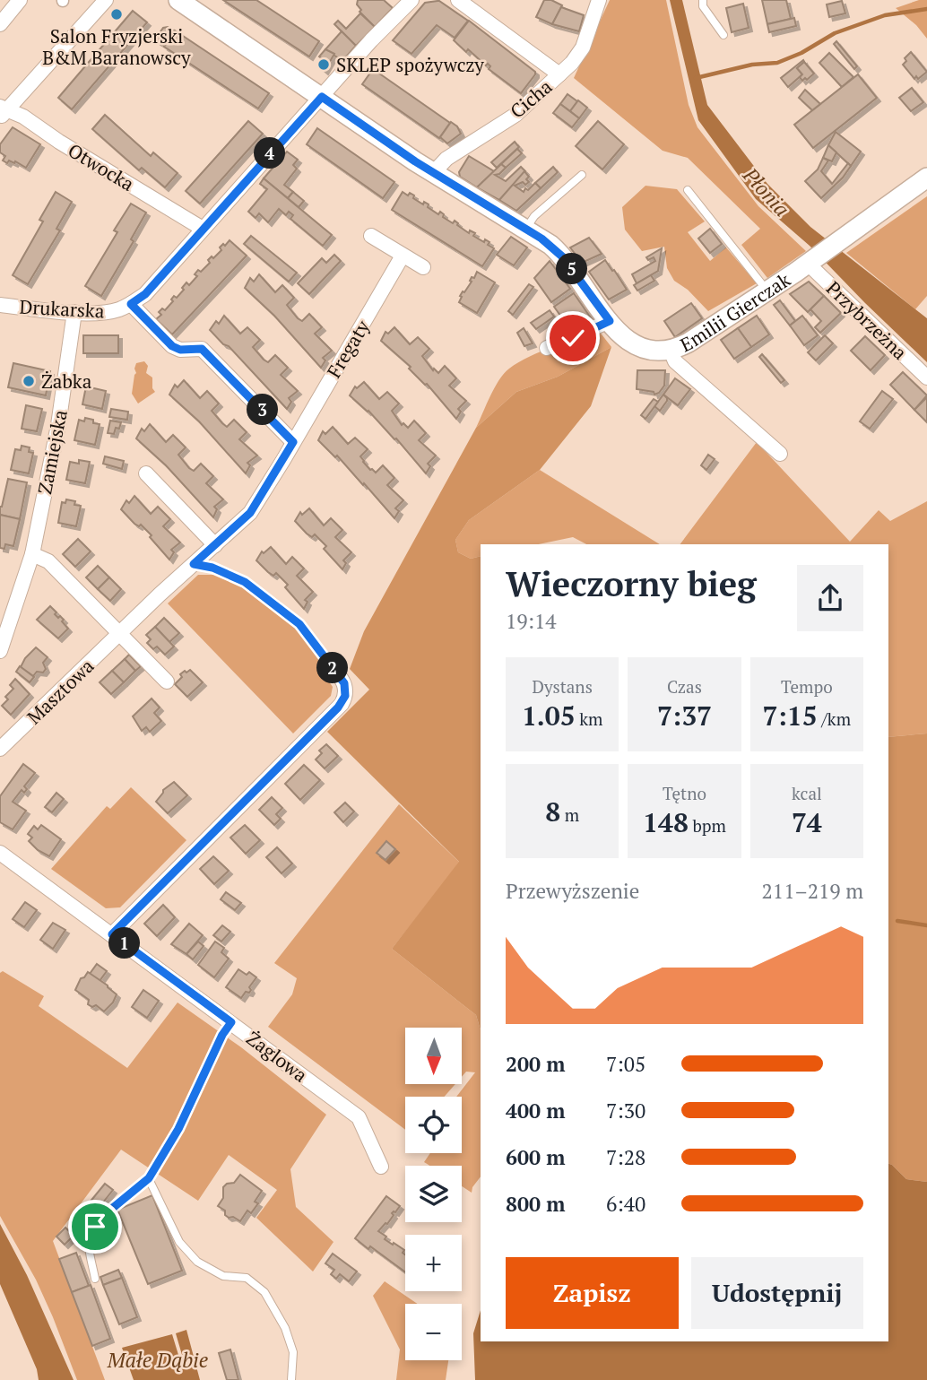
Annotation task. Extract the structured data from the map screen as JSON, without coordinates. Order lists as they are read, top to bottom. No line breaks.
{"streets":{"street":["Cicha","Otwocka","Drukarska","Emilii Gierczak","Przybrzeżna","Fregaty","Zamiejska","Masztowa","Żaglowa"]},"crossings":[["Cicha","Emilii Gierczak"],["Otwocka","Drukarska"],["Drukarska","Emilii Gierczak"],["Drukarska","Zamiejska"],["Emilii Gierczak","Przybrzeżna"],["Fregaty","Masztowa"]],"water":["Płonia","Małe Dąbie"],"places":["Salon Fryzjerski B&M Baranowscy","SKLEP spożywczy","Żabka"],"north":"bottom","page":{"pins":["4","5","3","2","1"],"heading":["Wieczorny bieg","19:14"],"stats":[["Dystans","1.05 km"],["Czas","7:37"],["Tempo","7:15 /km"],["8 m"],["Tętno","148 bpm"],["kcal","74"]],"chart":["Przewyższenie","211–219 m"],"map_buttons":["+","−"],"list":[{"name":"200 m","note":"7:05"},{"name":"400 m","note":"7:30"},{"name":"600 m","note":"7:28"},{"name":"800 m","note":"6:40"}],"buttons":["Zapisz","Udostępnij"]}}
